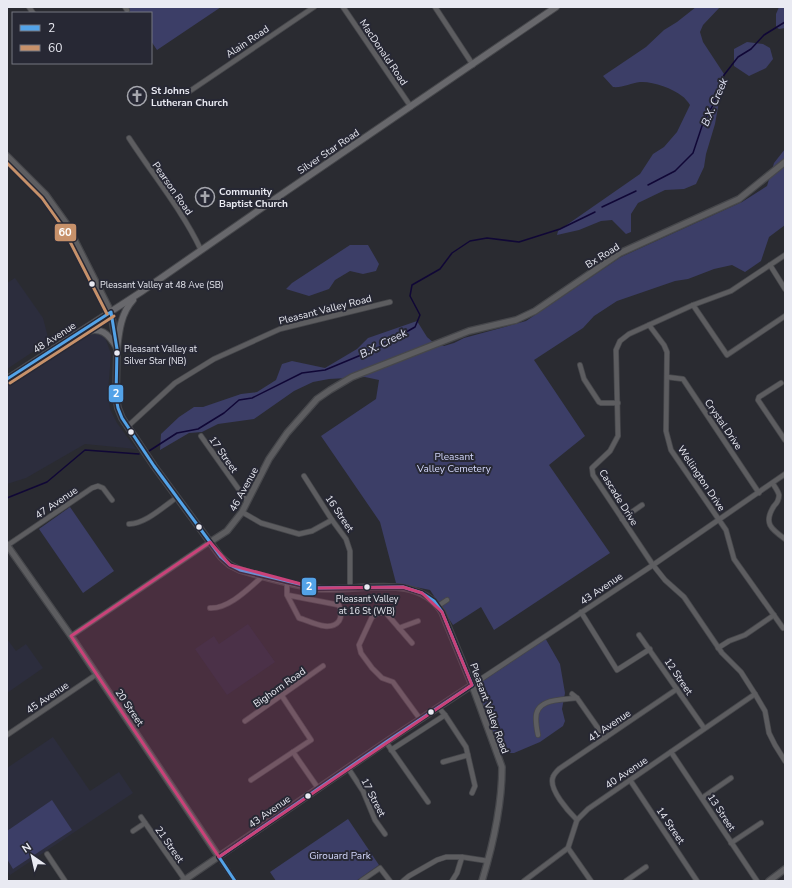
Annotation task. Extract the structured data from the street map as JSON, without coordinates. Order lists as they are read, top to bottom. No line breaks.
{"streets":{"main road":["Silver Star Road","48 Avenue"],"street":["Alain Road","MacDonald Road","Pearson Road","Bx Road","Pleasant Valley Road","Crystal Drive","17 Street","Wellington Drive","46 Avenue","Cascade Drive","47 Avenue","16 Street","43 Avenue","12 Street","Bighorn Road","45 Avenue","20 Street","41 Avenue","40 Avenue","13 Street","14 Street","21 Street"]},"crossings":[["MacDonald Road","Silver Star Road"],["Silver Star Road","Pearson Road"],["Silver Star Road","Pleasant Valley Road"],["Silver Star Road","48 Avenue"],["Bx Road","46 Avenue"],["Pleasant Valley Road","48 Avenue"],["Pleasant Valley Road","46 Avenue"],["Pleasant Valley Road","16 Street"],["Pleasant Valley Road","43 Avenue"],["Crystal Drive","Wellington Drive"],["Crystal Drive","43 Avenue"],["17 Street","46 Avenue"],["17 Street","43 Avenue"],["Wellington Drive","Cascade Drive"],["Wellington Drive","43 Avenue"],["46 Avenue","20 Street"],["Cascade Drive","43 Avenue"],["Cascade Drive","40 Avenue"],["47 Avenue","20 Street"],["43 Avenue","20 Street"],["43 Avenue","21 Street"],["12 Street","41 Avenue"],["12 Street","40 Avenue"],["45 Avenue","20 Street"],["41 Avenue","40 Avenue"],["40 Avenue","13 Street"],["40 Avenue","14 Street"]],"water":["B.X. Creek"],"parks":["Pleasant Valley Cemetery","Girouard Park"],"places":{"church":["St Johns Lutheran Church","Community Baptist Church"],"other":["Pleasant Valley at 48 Ave (SB)","Pleasant Valley at Silver Star (NB)","Pleasant Valley at 16 St (WB)"]},"lines":["transit line 60","transit line 2"],"legend":["2","60"],"north":"top left"}
